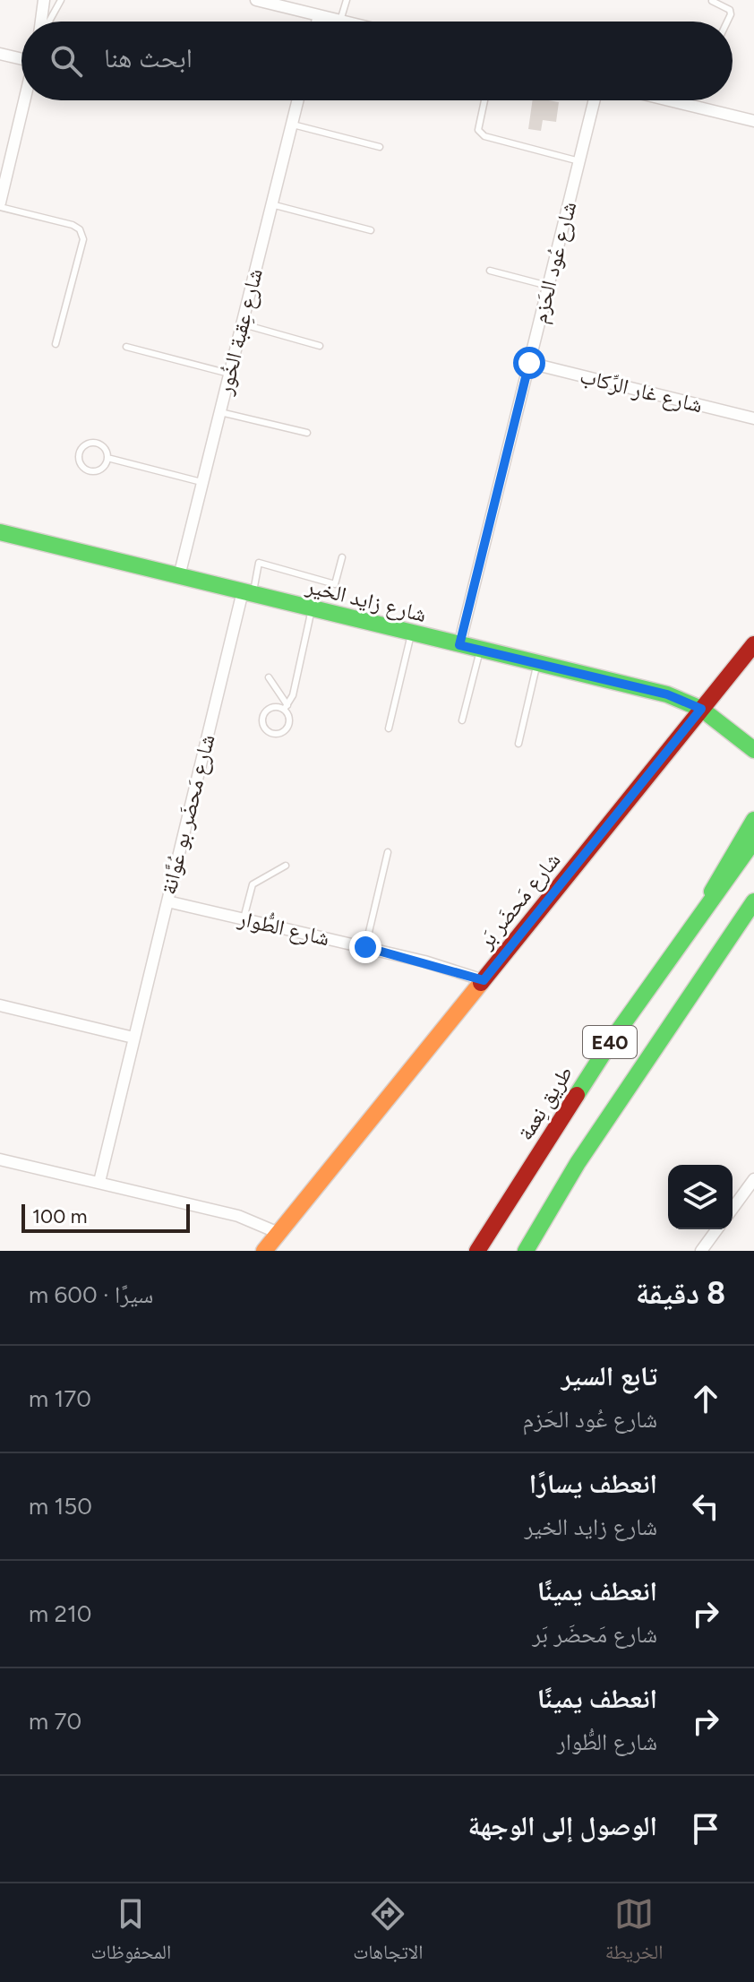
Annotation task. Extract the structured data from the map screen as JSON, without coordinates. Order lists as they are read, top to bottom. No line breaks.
{"streets":{"street":["شارع عُود الحَزم","شارع عِقبة الخُور","شارع غار الرِّكاب","شارع زايد الخير","شارع مَحضَر بو عُوَّانة","شارع مَحضَر بَر","شارع الطُّوار","E40","طريق نِعمة"]},"crossings":[["شارع عُود الحَزم","شارع غار الرِّكاب"],["شارع عُود الحَزم","شارع زايد الخير"],["شارع عِقبة الخُور","شارع زايد الخير"],["شارع زايد الخير","شارع مَحضَر بو عُوَّانة"],["شارع زايد الخير","شارع مَحضَر بَر"],["شارع مَحضَر بو عُوَّانة","شارع الطُّوار"],["شارع مَحضَر بَر","شارع الطُّوار"]],"scale_bar":"100 m","page":{"search":"ابحث هنا","scale":"100 m","heading":["8 دقيقة","سيرًا · 600 m"],"list":[["تابع السير","شارع عُود الحَزم","170 m"],["انعطف يسارًا","شارع زايد الخير","150 m"],["انعطف يمينًا","شارع مَحضَر بَر","210 m"],["انعطف يمينًا","شارع الطُّوار","70 m"],"الوصول إلى الوجهة"],"nav":["الخريطة","الاتجاهات","المحفوظات"]}}
